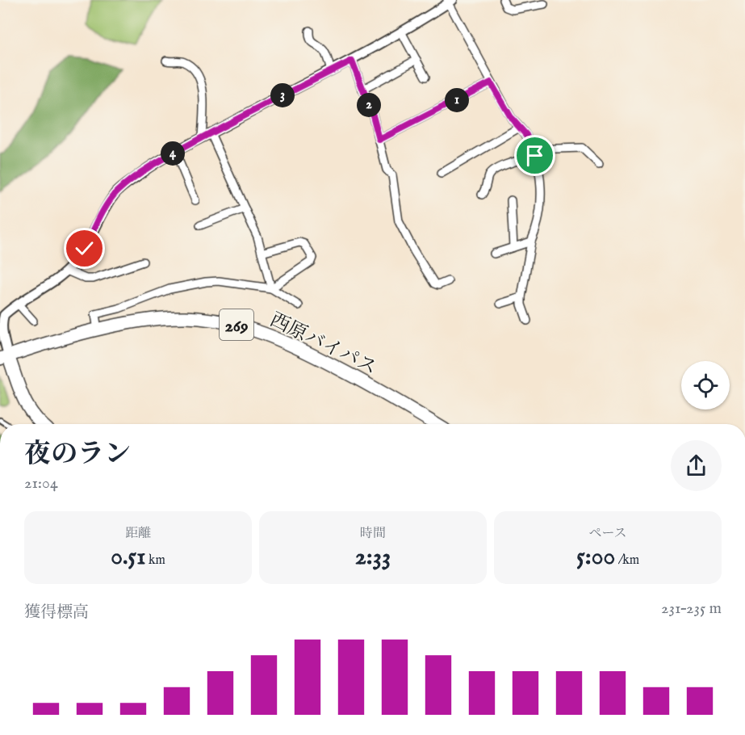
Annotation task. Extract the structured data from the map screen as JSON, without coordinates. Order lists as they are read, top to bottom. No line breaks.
{"streets":{"highway":["269","西原バイパス"]},"page":{"pins":["3","1","2","4"],"heading":["夜のラン","21:04"],"stats":[["距離","0.51 km"],["時間","2:33"],["ペース","5:00 /km"]],"chart":["獲得標高","231–235 m"]}}
